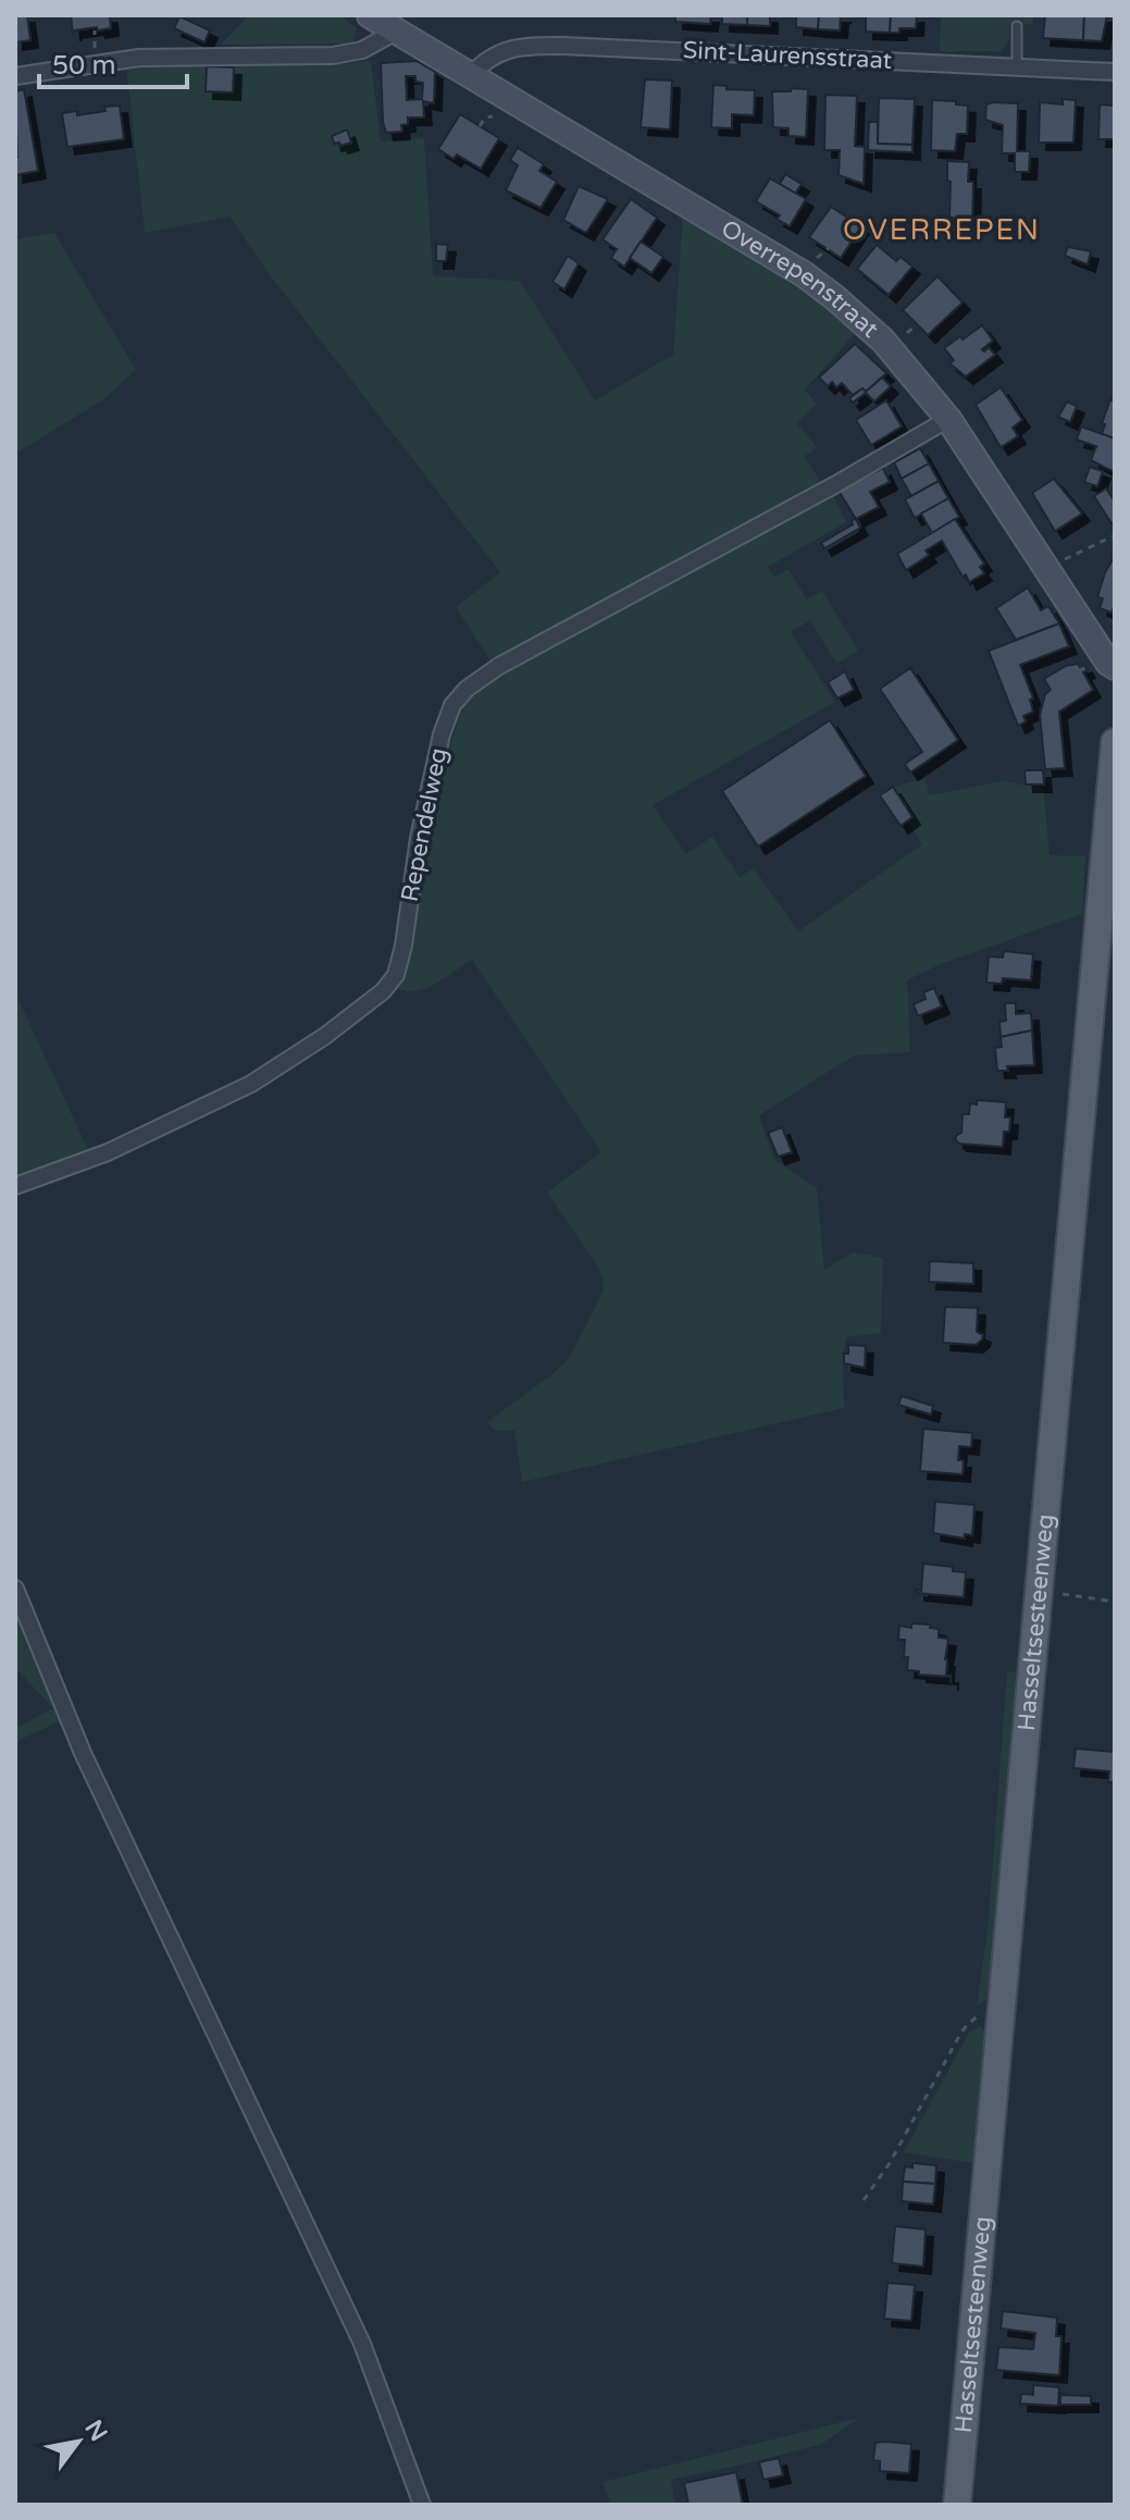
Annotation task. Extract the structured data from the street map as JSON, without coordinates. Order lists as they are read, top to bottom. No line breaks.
{"streets":{"main road":["Hasseltsesteenweg"],"street":["Sint-Laurensstraat","Overrepenstraat","Rependelweg"]},"crossings":[["Sint-Laurensstraat","Overrepenstraat"],["Overrepenstraat","Rependelweg"]],"districts":["OVERREPEN"],"scale_bar":"50 m","north":"top right"}
